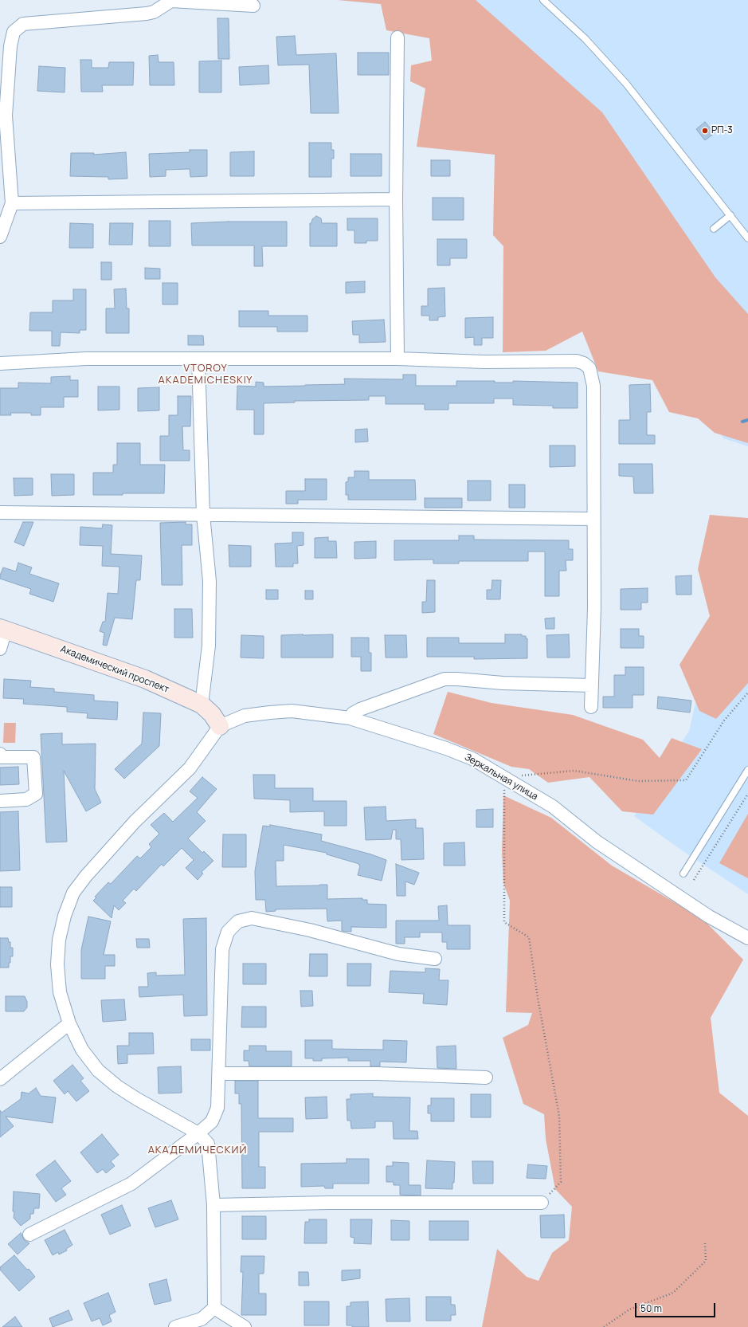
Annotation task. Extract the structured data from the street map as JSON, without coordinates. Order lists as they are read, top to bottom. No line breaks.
{"streets":{"street":["Академический проспект","Зеркальная улица"]},"crossings":[["Академический проспект","Зеркальная улица"]],"districts":["VTOROY AKADEMICHESKIY","АКАДЕМИЧЕСКИЙ"],"places":["РП-3"],"scale_bar":"50 m"}
